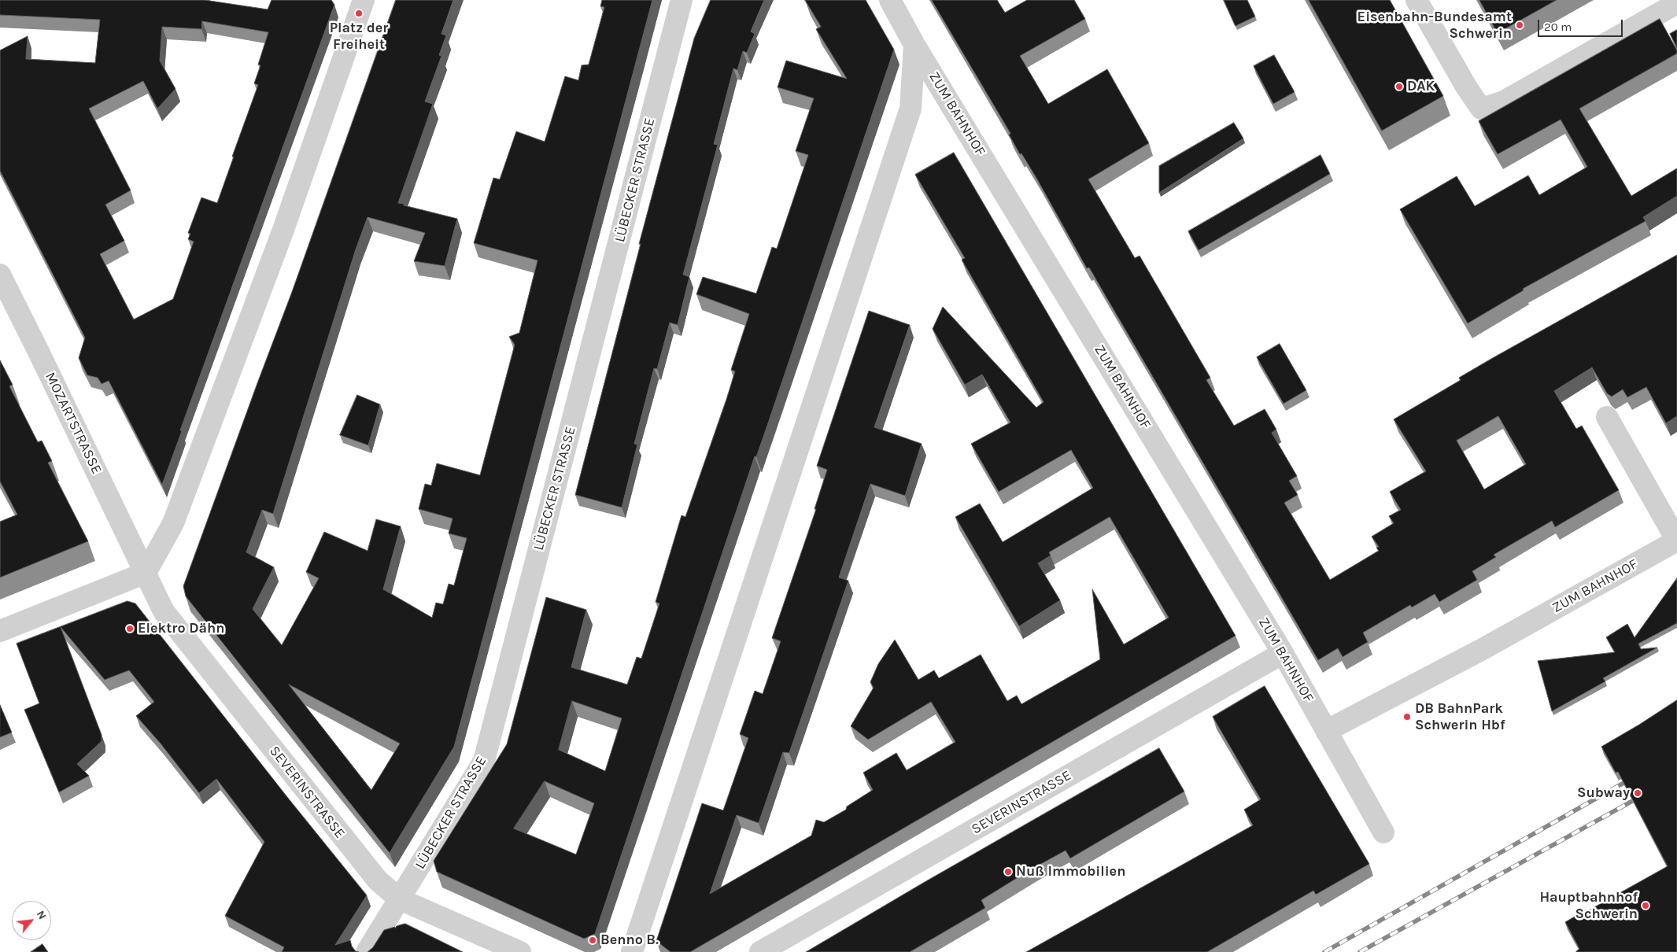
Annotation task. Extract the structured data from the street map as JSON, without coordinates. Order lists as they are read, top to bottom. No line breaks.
{"streets":{"street":["ZUM BAHNHOF","LÜBECKER STRASSE","MOZARTSTRASSE","SEVERINSTRASSE"]},"crossings":[["ZUM BAHNHOF","SEVERINSTRASSE"],["LÜBECKER STRASSE","SEVERINSTRASSE"],["MOZARTSTRASSE","SEVERINSTRASSE"]],"places":["Platz der Freiheit","Eisenbahn-Bundesamt Schwerin","DAK","Elektro Dähn","DB BahnPark Schwerin Hbf","Subway","Nuß Immobilien","Hauptbahnhof Schwerin","Benno B."],"scale_bar":"20 m","north":"top right"}
